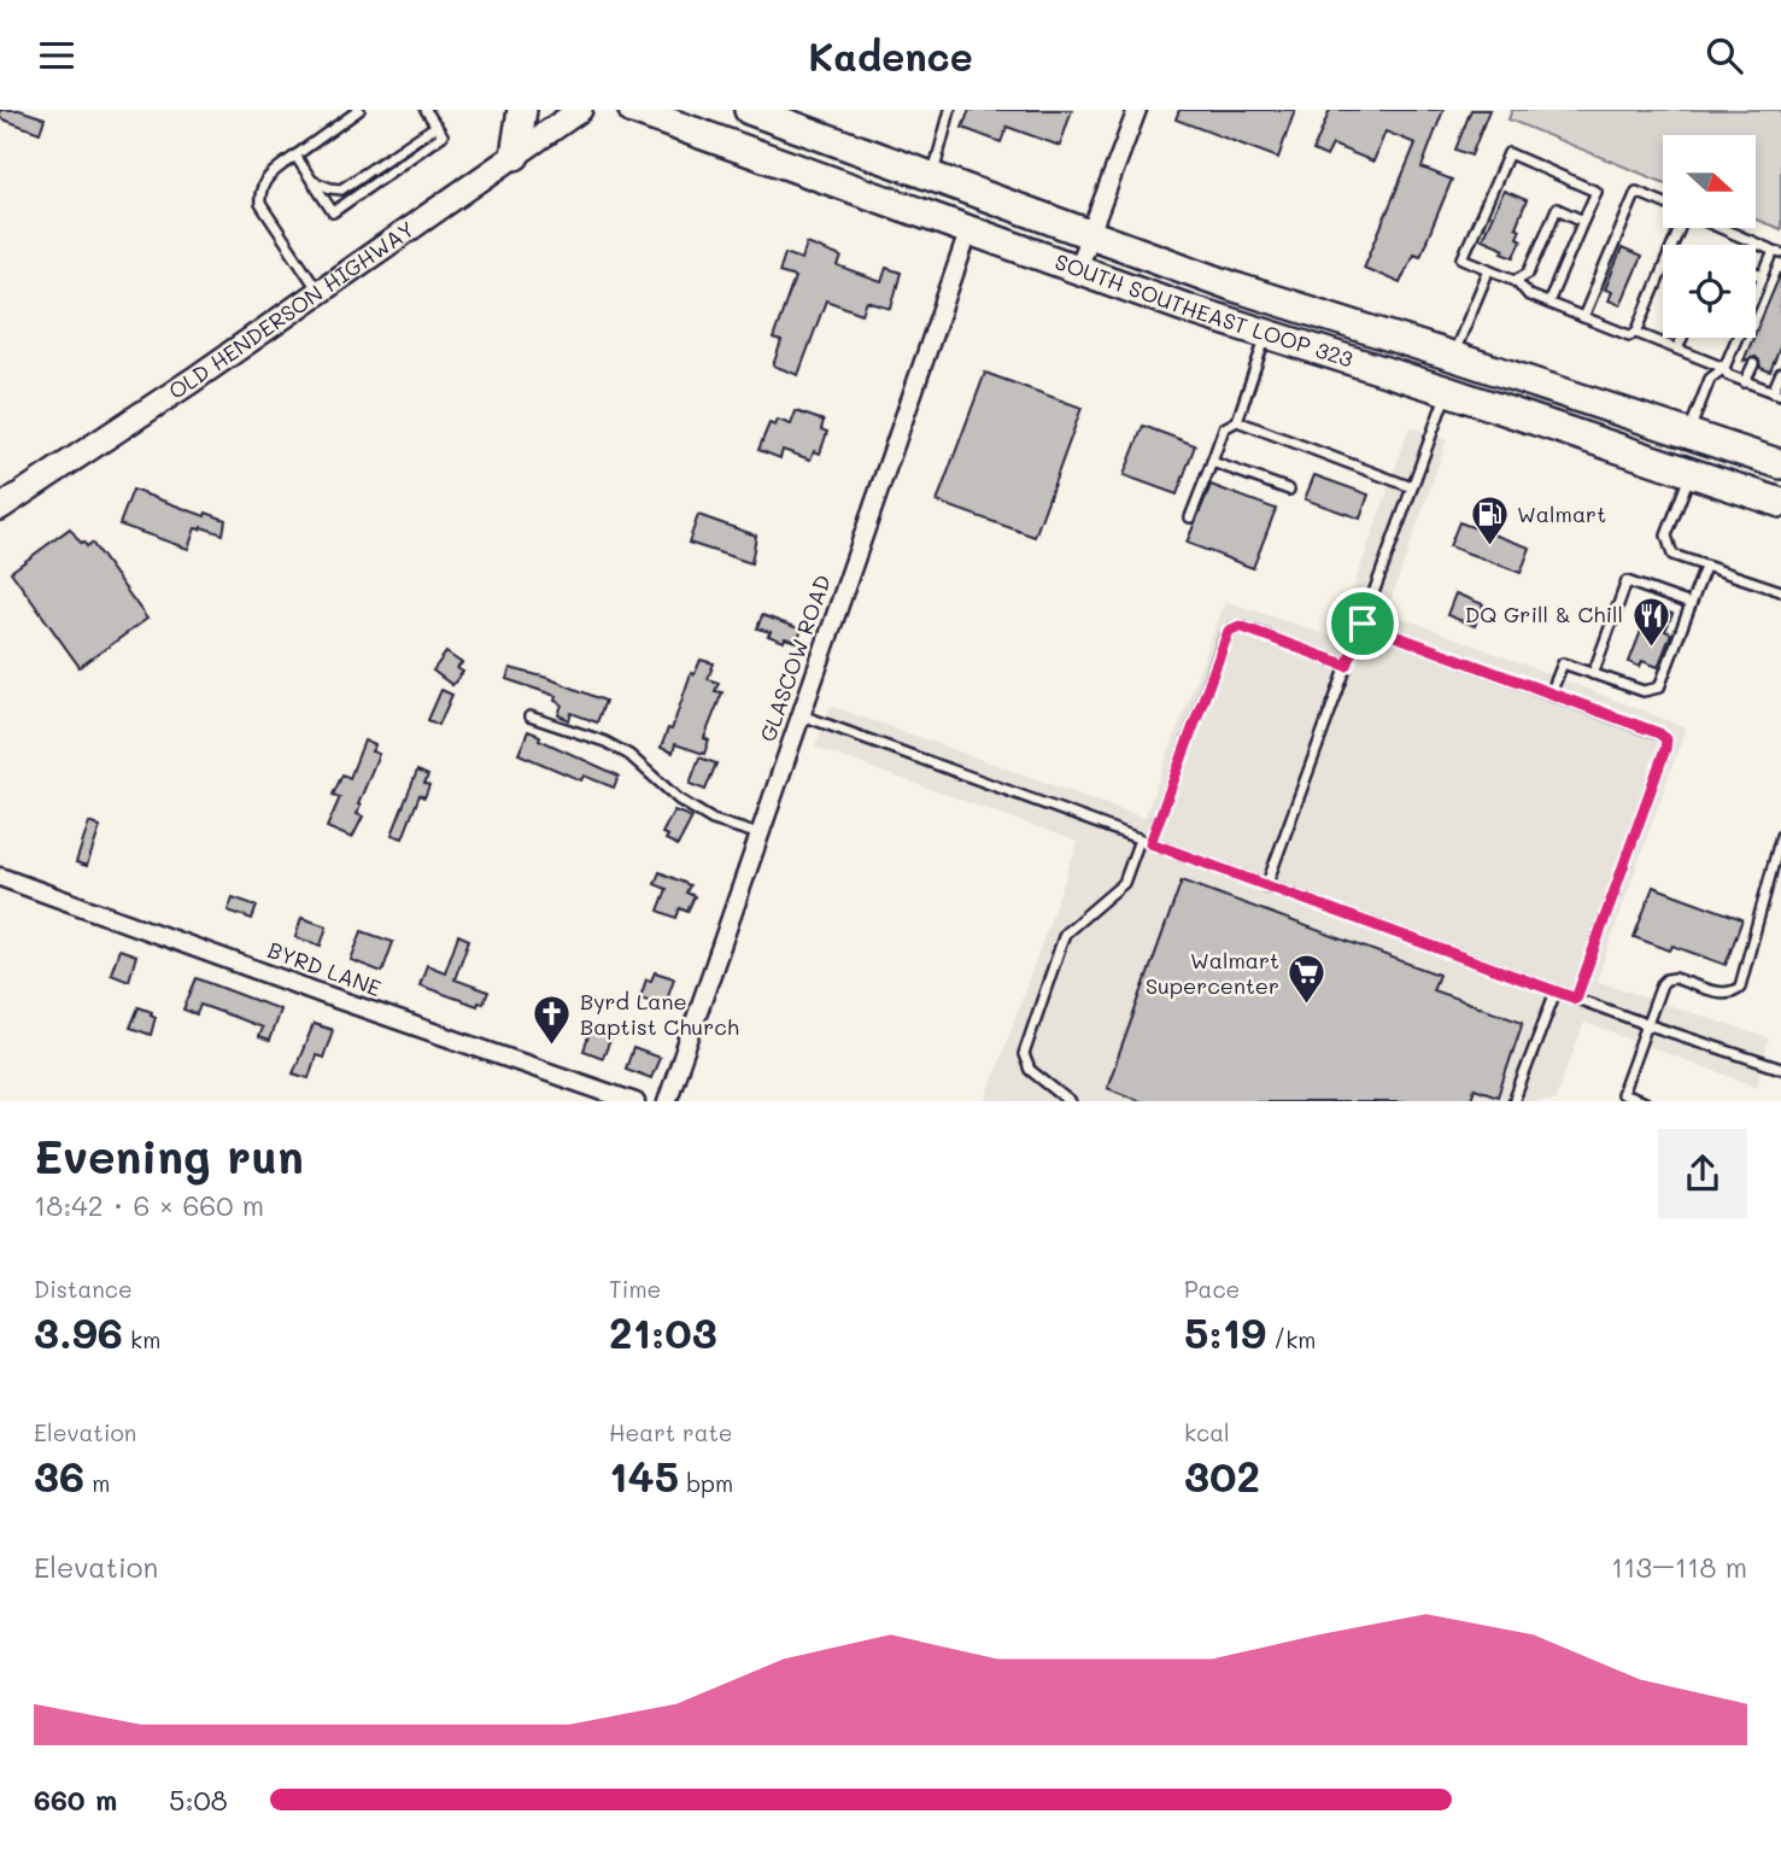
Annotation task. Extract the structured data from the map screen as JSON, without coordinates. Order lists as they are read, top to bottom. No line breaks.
{"streets":{"highway":["SOUTH SOUTHEAST LOOP 323"],"main road":["OLD HENDERSON HIGHWAY"],"street":["GLASCOW ROAD","BYRD LANE"]},"crossings":[["SOUTH SOUTHEAST LOOP 323","GLASCOW ROAD"]],"places":{"fuel station":["Walmart"],"restaurant":["DQ Grill & Chill"],"supermarket":["Walmart Supercenter"],"church":["Byrd Lane Baptist Church"]},"north":"right","page":{"header":"Kadence","heading":["Evening run","18:42 · 6 × 660 m"],"stats":[["Distance","3.96 km"],["Time","21:03"],["Pace","5:19 /km"],["Elevation","36 m"],["Heart rate","145 bpm"],["kcal","302"]],"chart":["Elevation","113–118 m"],"list":[{"name":"660 m","note":"5:08"}]}}
